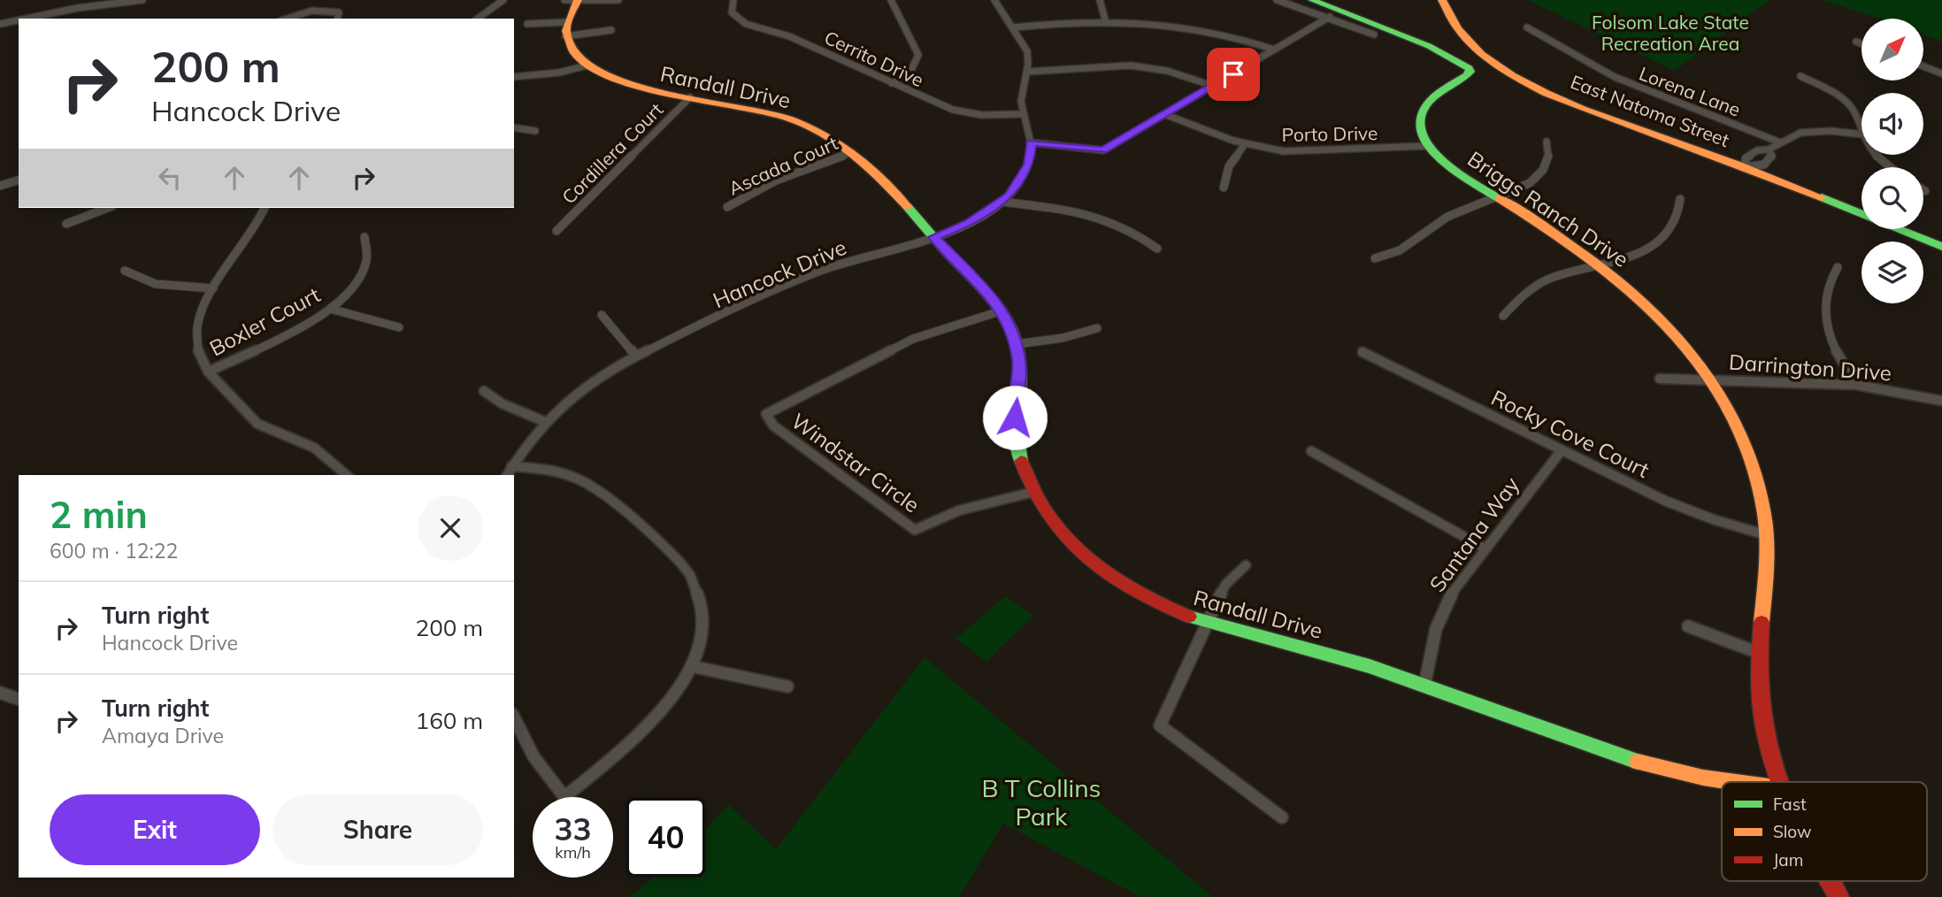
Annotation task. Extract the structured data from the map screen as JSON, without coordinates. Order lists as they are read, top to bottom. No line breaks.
{"streets":{"street":["Cerrito Drive","Randall Drive","Lorena Lane","East Natoma Street","Porto Drive","Cordillera Court","Ascada Court","Briggs Ranch Drive","Hancock Drive","Boxler Court","Darrington Drive","Rocky Cove Court","Windstar Circle","Santana Way"]},"crossings":[["Cerrito Drive","Hancock Drive"],["Randall Drive","Cordillera Court"],["Randall Drive","Ascada Court"],["Randall Drive","Hancock Drive"],["Randall Drive","Windstar Circle"],["Randall Drive","Santana Way"],["Porto Drive","Briggs Ranch Drive"],["Briggs Ranch Drive","Darrington Drive"],["Briggs Ranch Drive","Rocky Cove Court"],["Rocky Cove Court","Santana Way"]],"parks":["Folsom Lake State Recreation Area","B T Collins Park"],"legend":["Fast","Slow","Jam"],"north":"top right","page":{"turn":["200 m","Hancock Drive"],"heading":["2 min","600 m · 12:22"],"list":[{"name":"Turn right","note":"Hancock Drive","value":"200 m"},{"name":"Turn right","note":"Amaya Drive","value":"160 m"}],"buttons":["Exit","Share"],"speed":"33 km/h","limit":"40"}}
